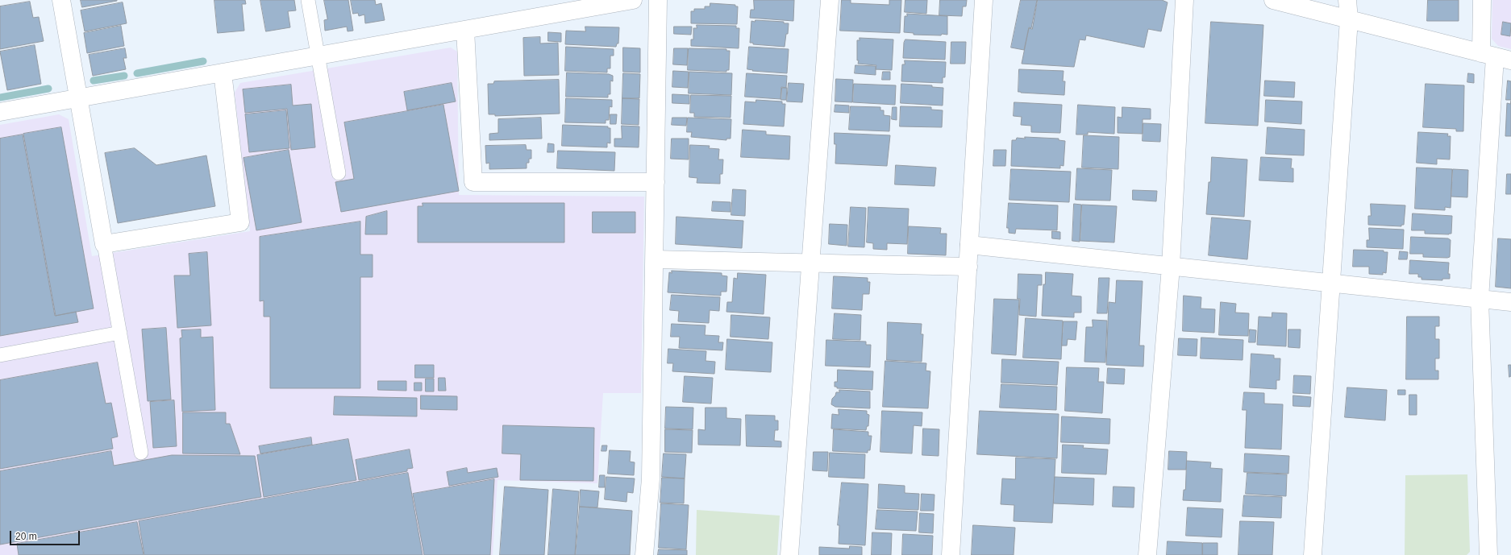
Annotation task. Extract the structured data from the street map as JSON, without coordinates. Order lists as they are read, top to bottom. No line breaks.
{"scale_bar":"20 m"}
